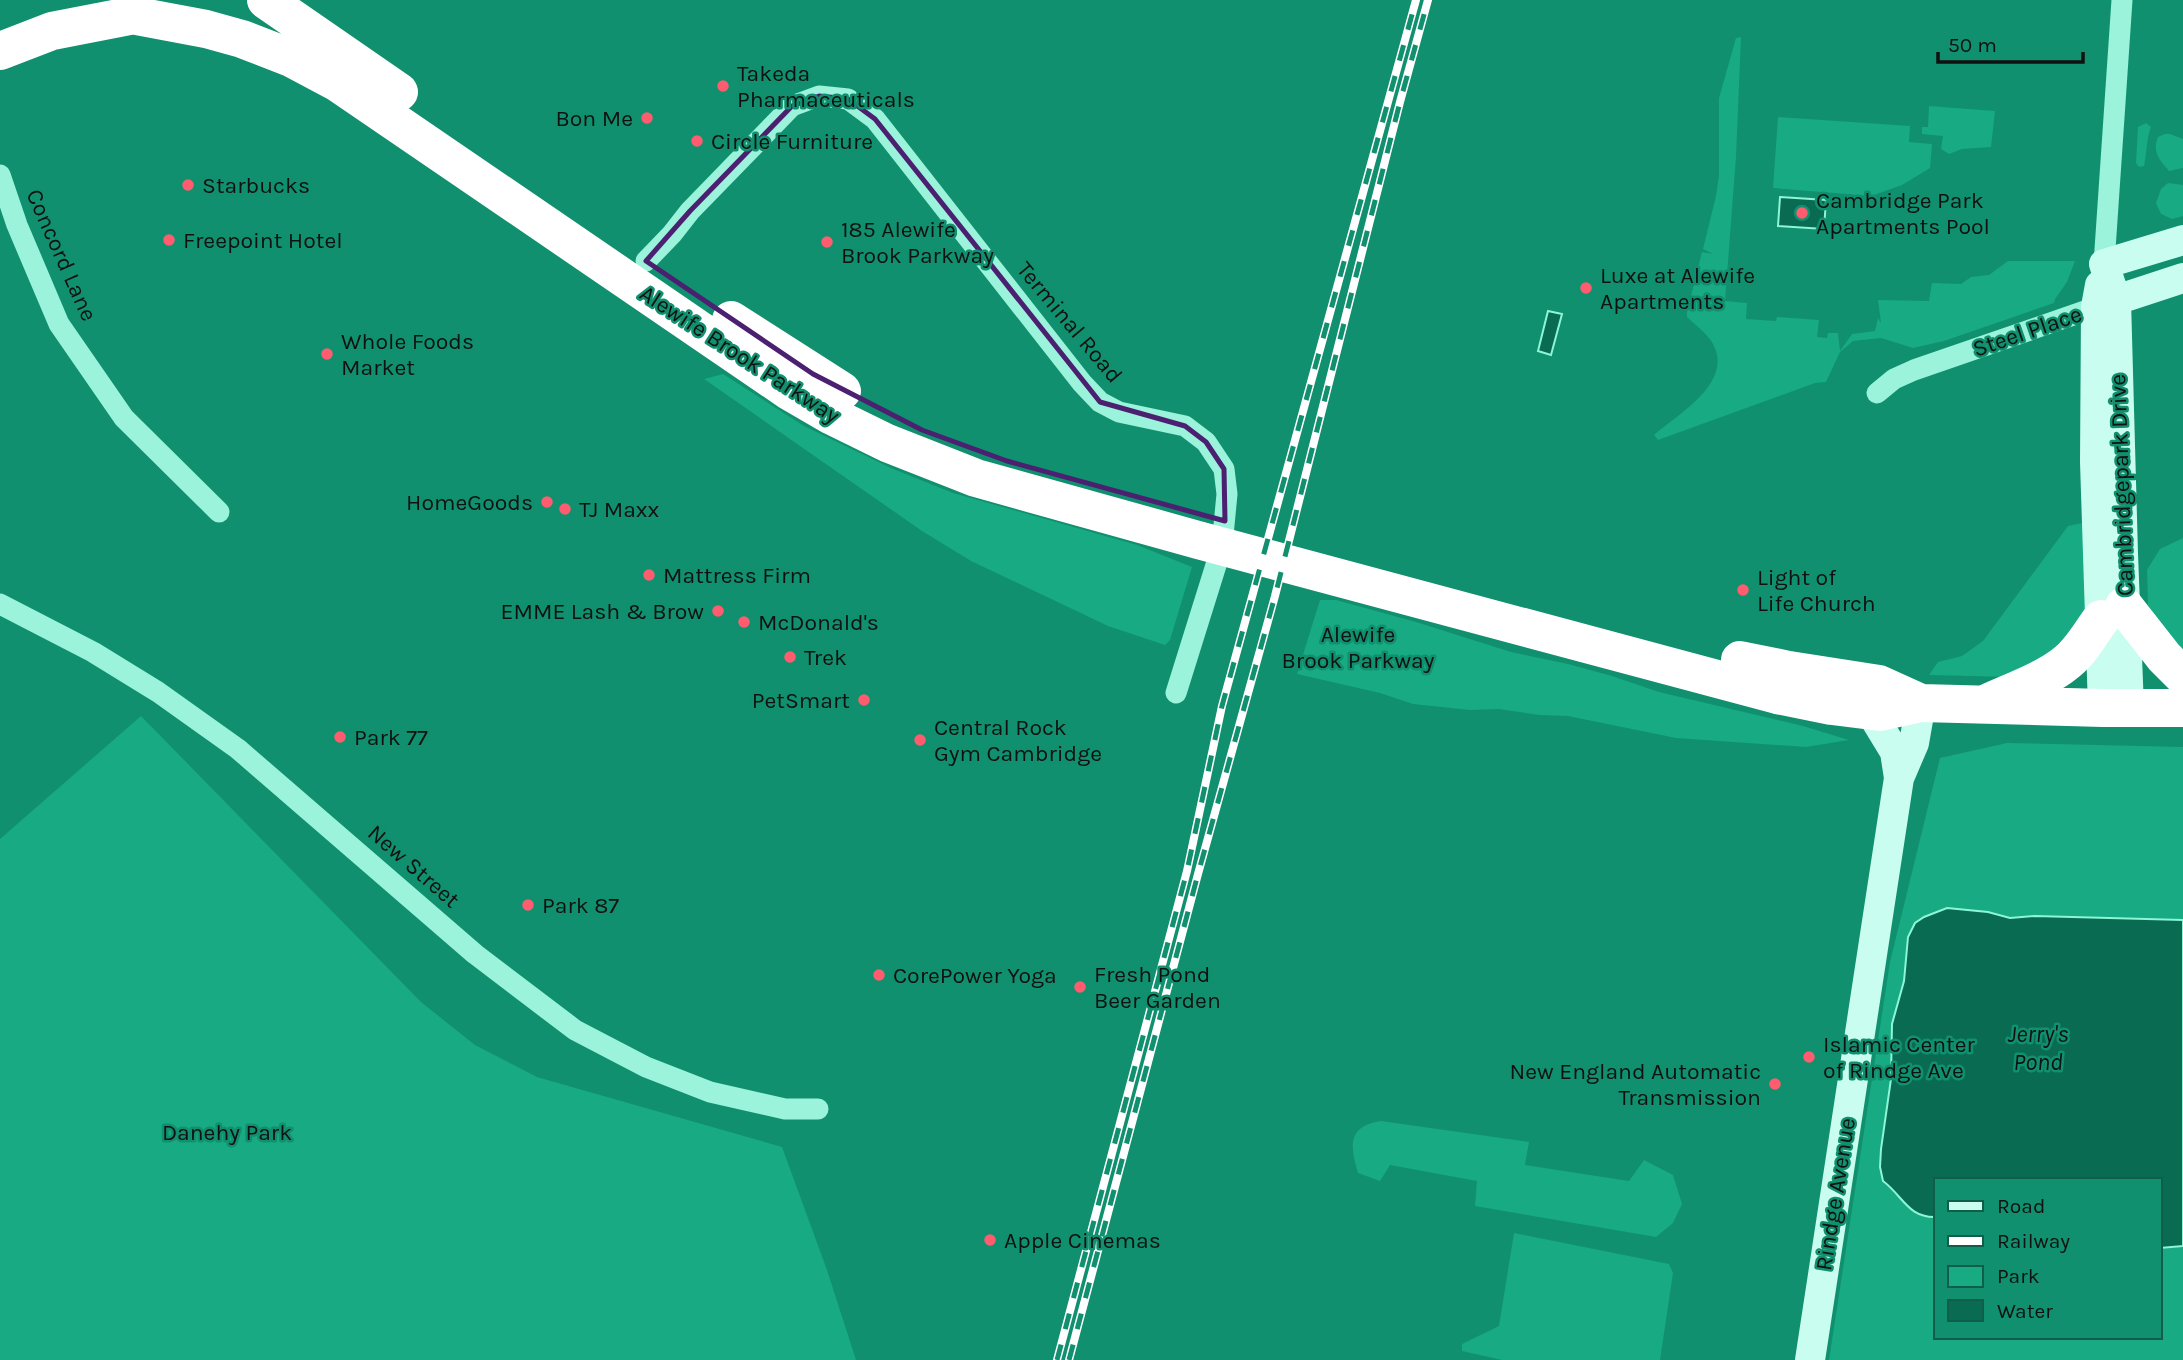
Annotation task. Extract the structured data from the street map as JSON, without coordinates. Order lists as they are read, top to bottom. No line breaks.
{"streets":{"highway":["Alewife Brook Parkway"],"street":["Concord Lane","Terminal Road","Steel Place","Cambridgepark Drive","New Street","Rindge Avenue"]},"crossings":[["Terminal Road","Alewife Brook Parkway"],["Steel Place","Cambridgepark Drive"],["Alewife Brook Parkway","Cambridgepark Drive"],["Alewife Brook Parkway","Rindge Avenue"]],"water":["Jerry's Pond"],"parks":["Alewife Brook Parkway","Danehy Park"],"places":["Takeda Pharmaceuticals","Bon Me","Circle Furniture","Starbucks","Cambridge Park Apartments Pool","Freepoint Hotel","185 Alewife Brook Parkway","Luxe at Alewife Apartments","Whole Foods Market","HomeGoods","TJ Maxx","Mattress Firm","Light of Life Church","EMME Lash & Brow","McDonald's","Trek","PetSmart","Park 77","Central Rock Gym Cambridge","Park 87","CorePower Yoga","Fresh Pond Beer Garden","Islamic Center of Rindge Ave","New England Automatic Transmission","Apple Cinemas"],"legend":["Road","Railway","Park","Water"],"scale_bar":"50 m"}
